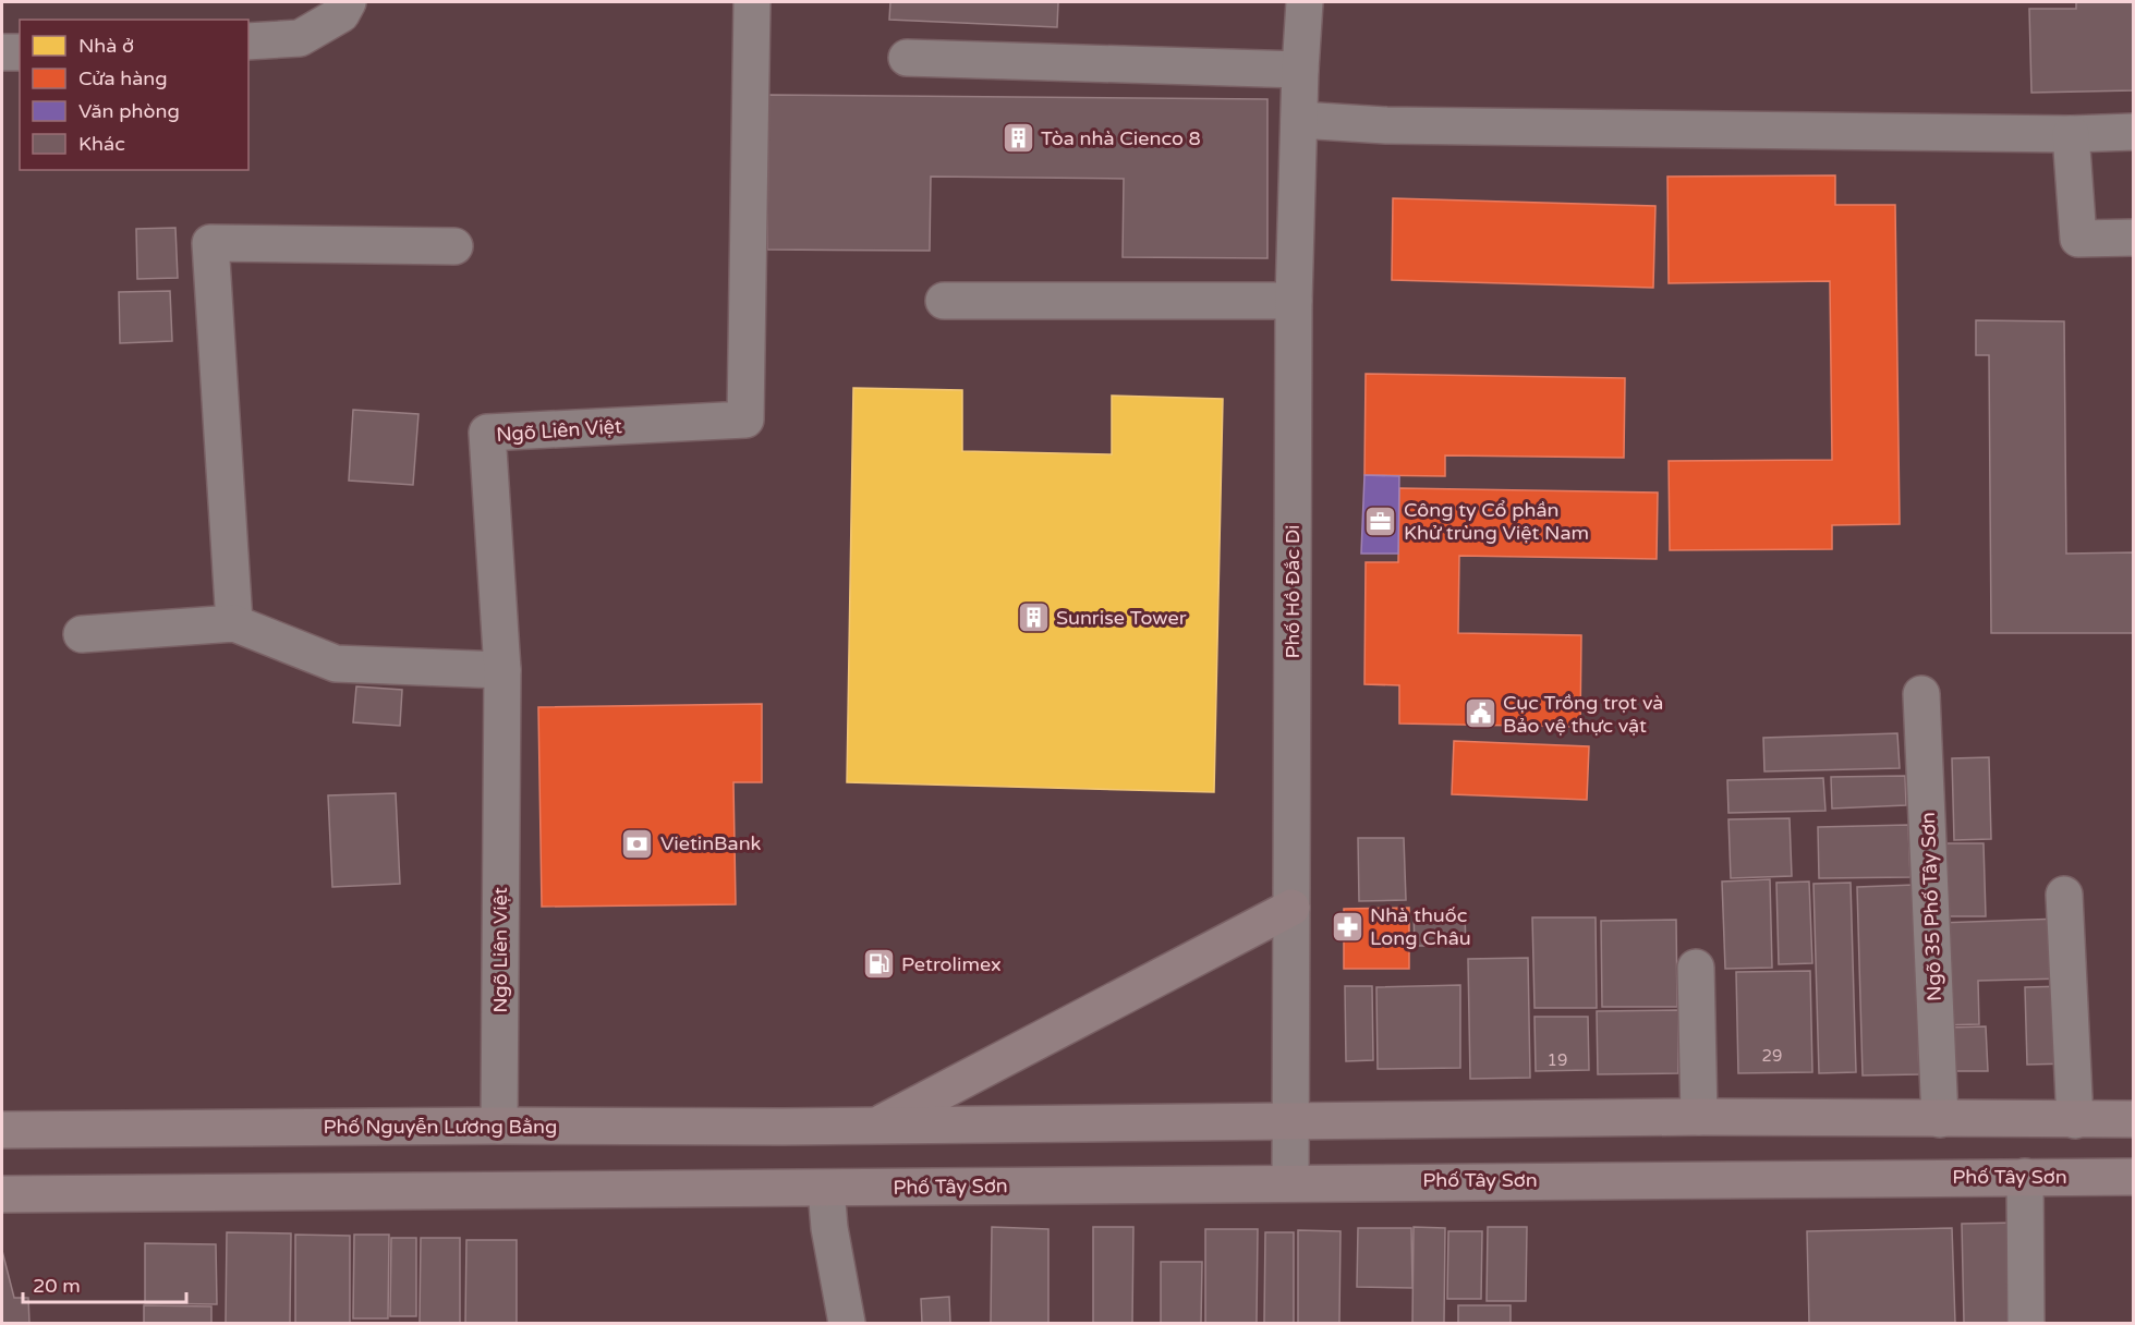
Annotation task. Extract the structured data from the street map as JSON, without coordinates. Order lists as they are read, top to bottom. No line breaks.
{"streets":{"main road":["Phố Nguyễn Lương Bằng","Phố Tây Sơn"],"street":["Ngõ Liên Việt","Phố Hồ Đắc Di","Ngõ 35 Phố Tây Sơn"]},"crossings":[["Ngõ Liên Việt","Phố Nguyễn Lương Bằng"],["Phố Hồ Đắc Di","Phố Tây Sơn"]],"places":{"building":["Tòa nhà Cienco 8","Sunrise Tower"],"office":["Công ty Cổ phần Khử trùng Việt Nam"],"public building":["Cục Trồng trọt và Bảo vệ thực vật"],"bank":["VietinBank"],"pharmacy":["Nhà thuốc Long Châu"],"fuel station":["Petrolimex"]},"house_numbers":["29","19"],"legend":["Nhà ở","Cửa hàng","Văn phòng","Khác"],"scale_bar":"20 m"}
